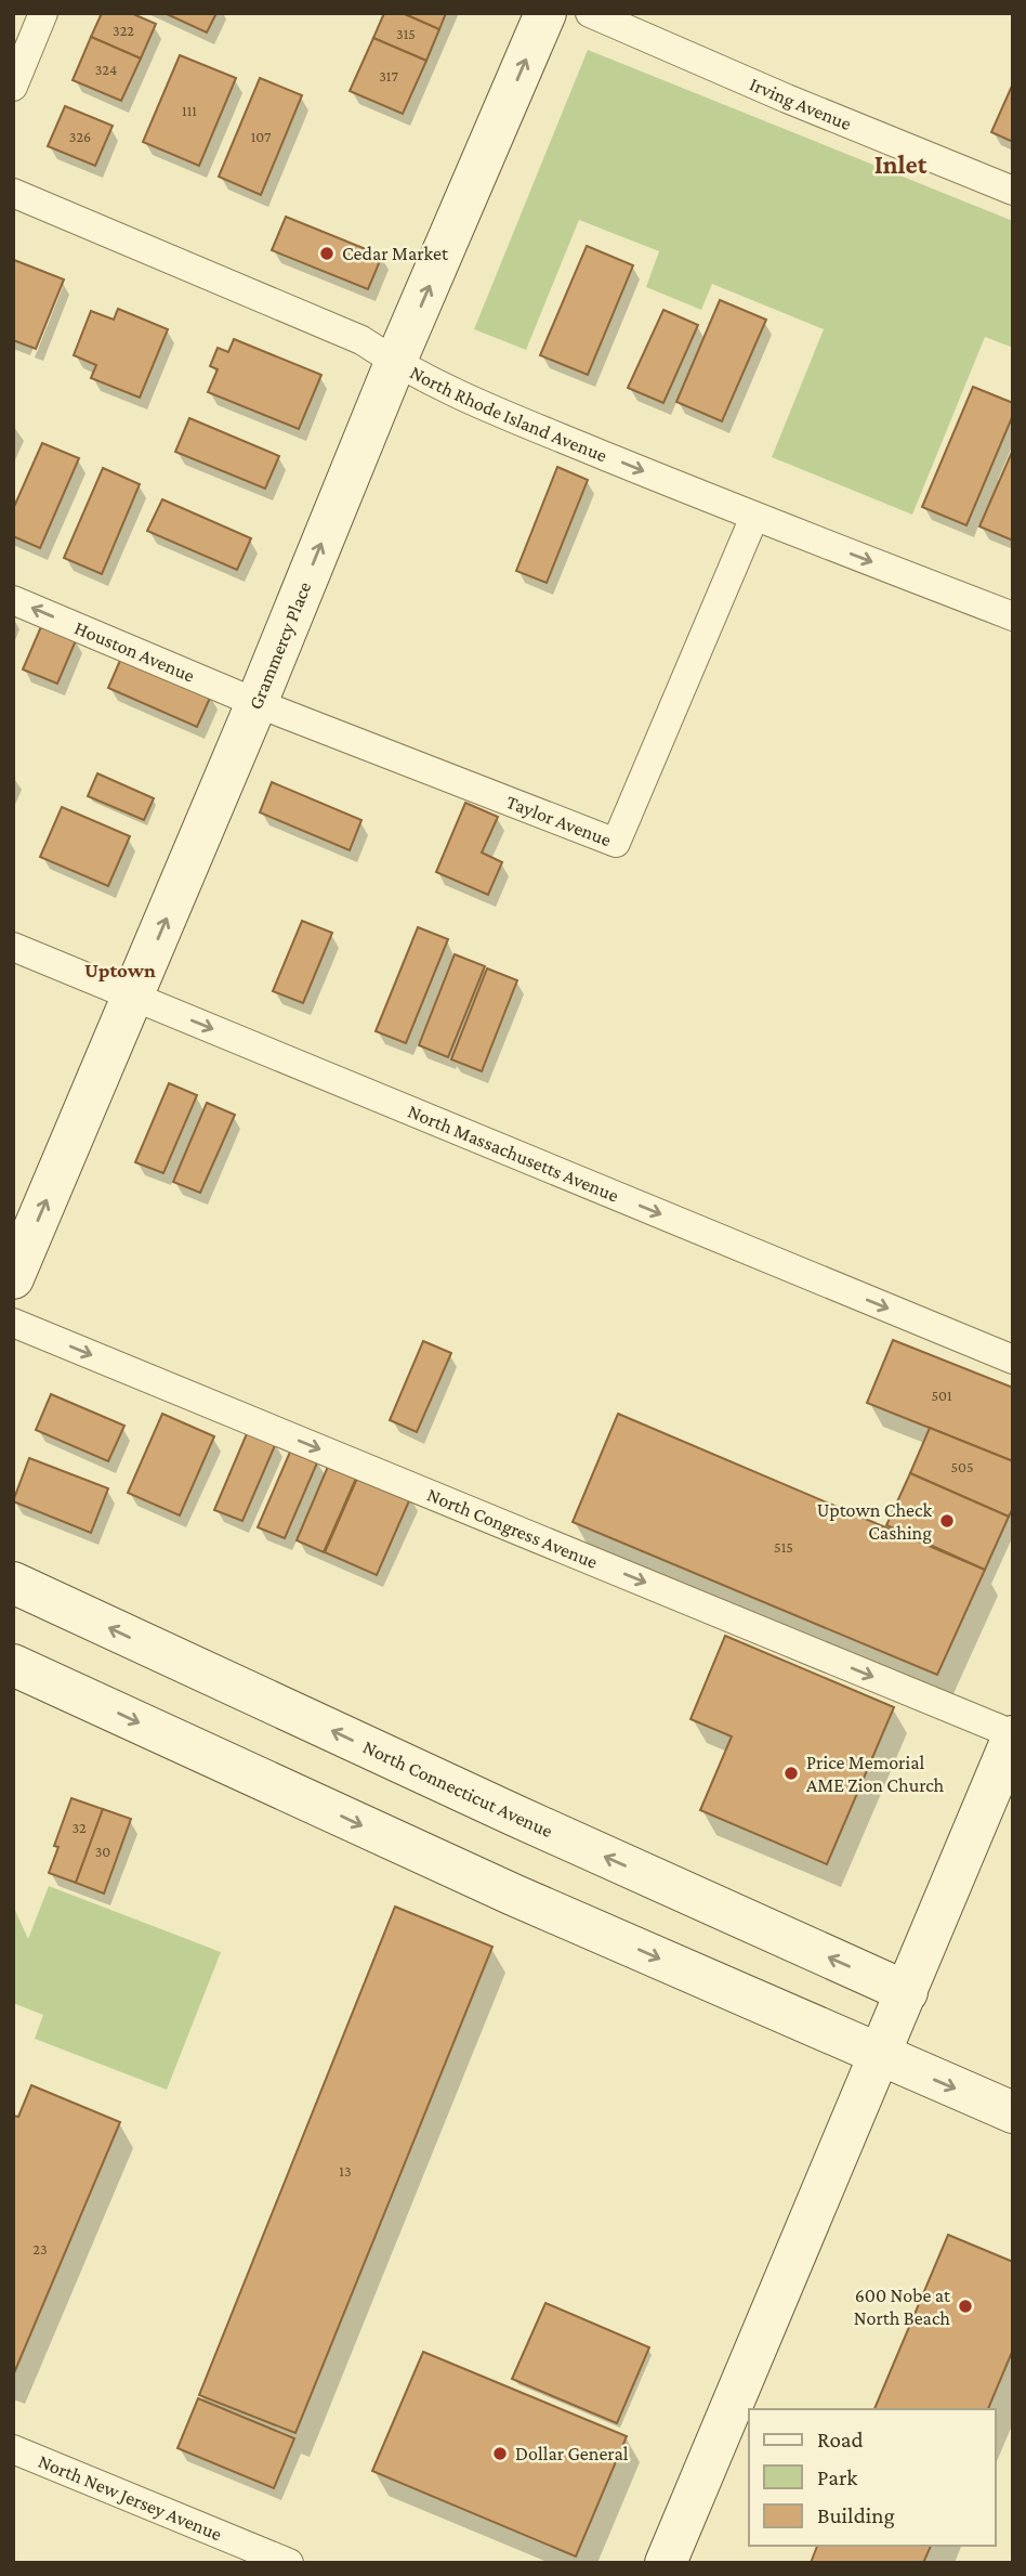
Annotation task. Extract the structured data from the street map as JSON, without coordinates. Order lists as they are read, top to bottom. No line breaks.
{"streets":{"street":["Irving Avenue","North Rhode Island Avenue","Grammercy Place","Houston Avenue","Taylor Avenue","North Massachusetts Avenue","North Congress Avenue","North Connecticut Avenue","North New Jersey Avenue"]},"crossings":[["North Rhode Island Avenue","Grammercy Place"],["North Rhode Island Avenue","Taylor Avenue"],["Grammercy Place","Houston Avenue"],["Grammercy Place","Taylor Avenue"],["Grammercy Place","North Massachusetts Avenue"],["Houston Avenue","Taylor Avenue"]],"one_way":["North Rhode Island Avenue","Grammercy Place","Houston Avenue","North Massachusetts Avenue","North Congress Avenue"],"districts":["Inlet","Uptown"],"places":["Cedar Market","Uptown Check Cashing","Price Memorial AME Zion Church","600 Nobe at North Beach","Dollar General"],"house_numbers":["322","315","324","317","111","326","107","501","505","515","32","30","13","23"],"legend":["Road","Park","Building"]}
